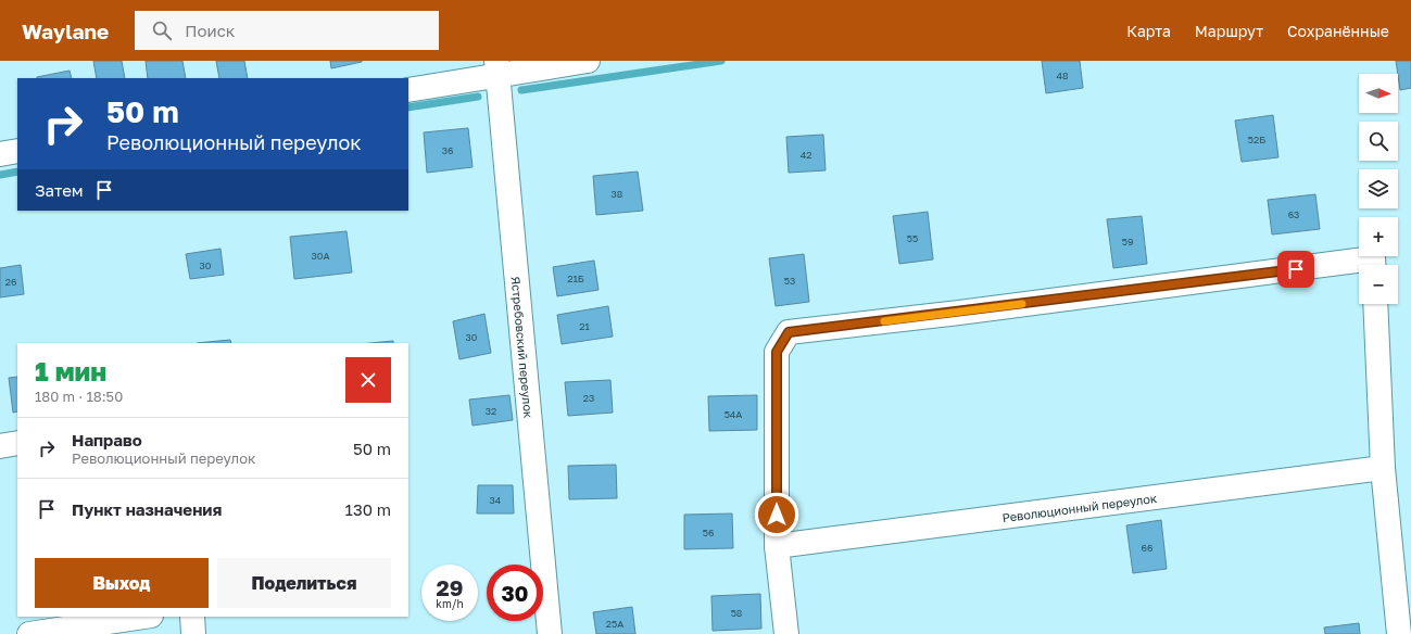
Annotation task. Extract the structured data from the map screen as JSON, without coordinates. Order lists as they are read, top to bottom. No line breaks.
{"streets":{"street":["Ястребовский переулок","Революционный переулок"]},"house_numbers":["48","52Б","36","42","38","63","55","59","30А","30","21Б","53","26","21","30","23","32","54А","34","56","66","58","25А"],"north":"right","page":{"header":"Waylane","search":"Поиск","nav":["Карта","Маршрут","Сохранённые"],"map_buttons":["+","−"],"turn":["50 m","Революционный переулок"],"then":"Затем","heading":["1 мин","180 m · 18:50"],"list":[{"name":"Направо","note":"Революционный переулок","value":"50 m"},{"name":"Пункт назначения","value":"130 m"}],"buttons":["Выход","Поделиться"],"speed":"29 km/h","limit":"30"}}
